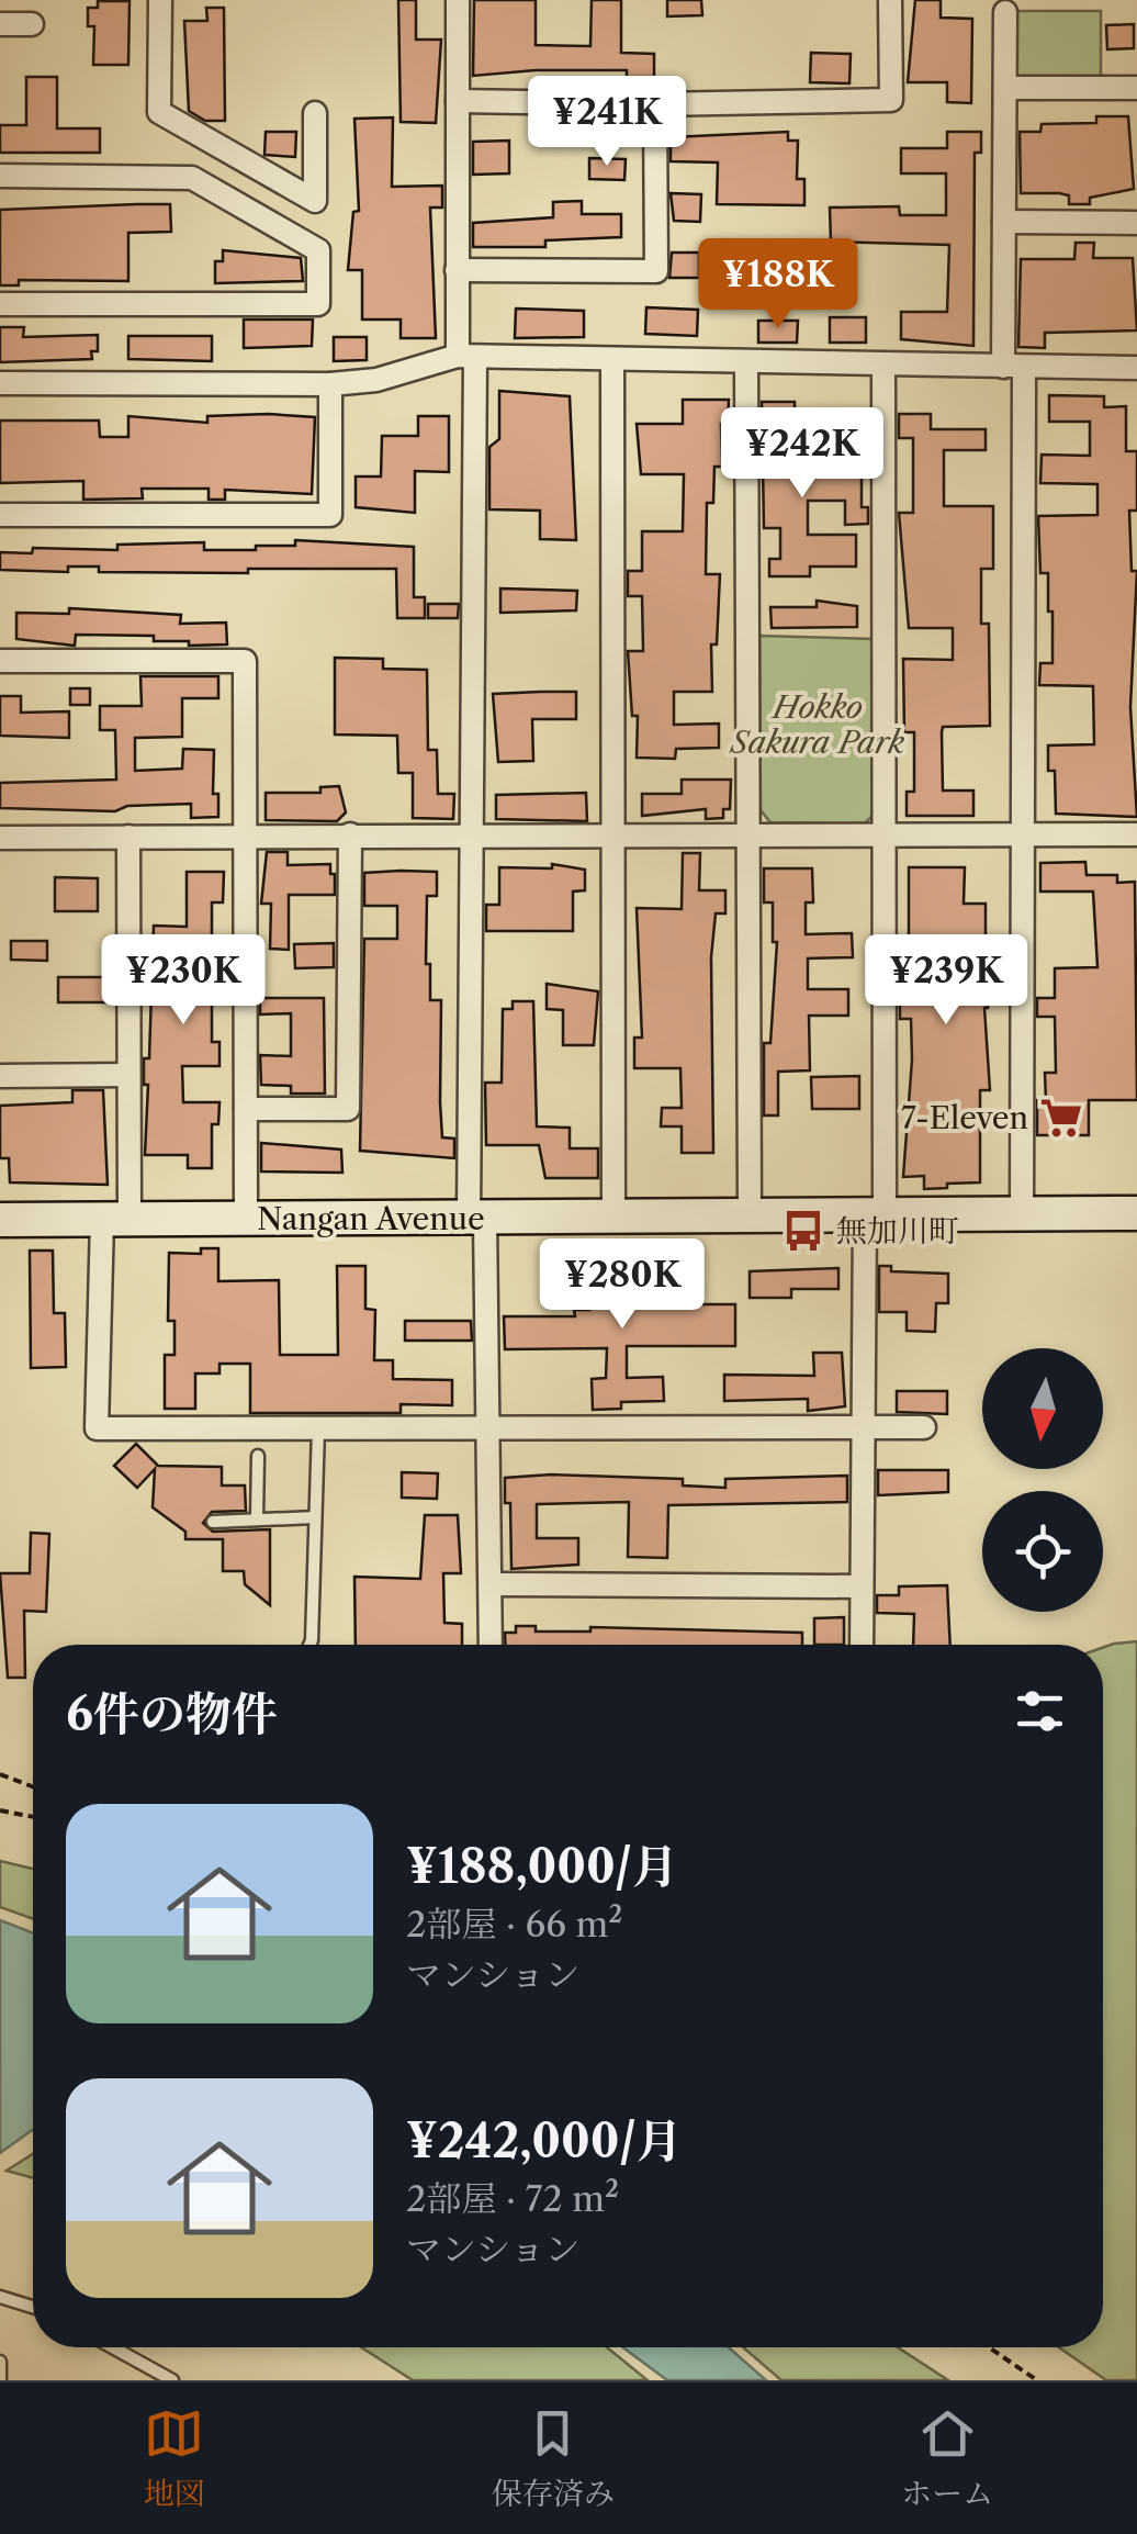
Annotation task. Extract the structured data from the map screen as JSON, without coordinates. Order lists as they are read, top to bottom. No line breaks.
{"streets":{"main road":["Nangan Avenue"]},"parks":["Hokko Sakura Park"],"places":{"supermarket":["7-Eleven"],"bus stop":["無加川町"]},"north":"bottom","page":{"price":["¥241K","¥188K","¥242K","¥230K","¥239K","¥280K"],"heading":"6件の物件","list":[{"name":"¥188,000/月","note":"2部屋 · 66 m² · マンション"},{"name":"¥242,000/月","note":"2部屋 · 72 m² · マンション"}],"tabs":["地図","保存済み","ホーム"]}}
